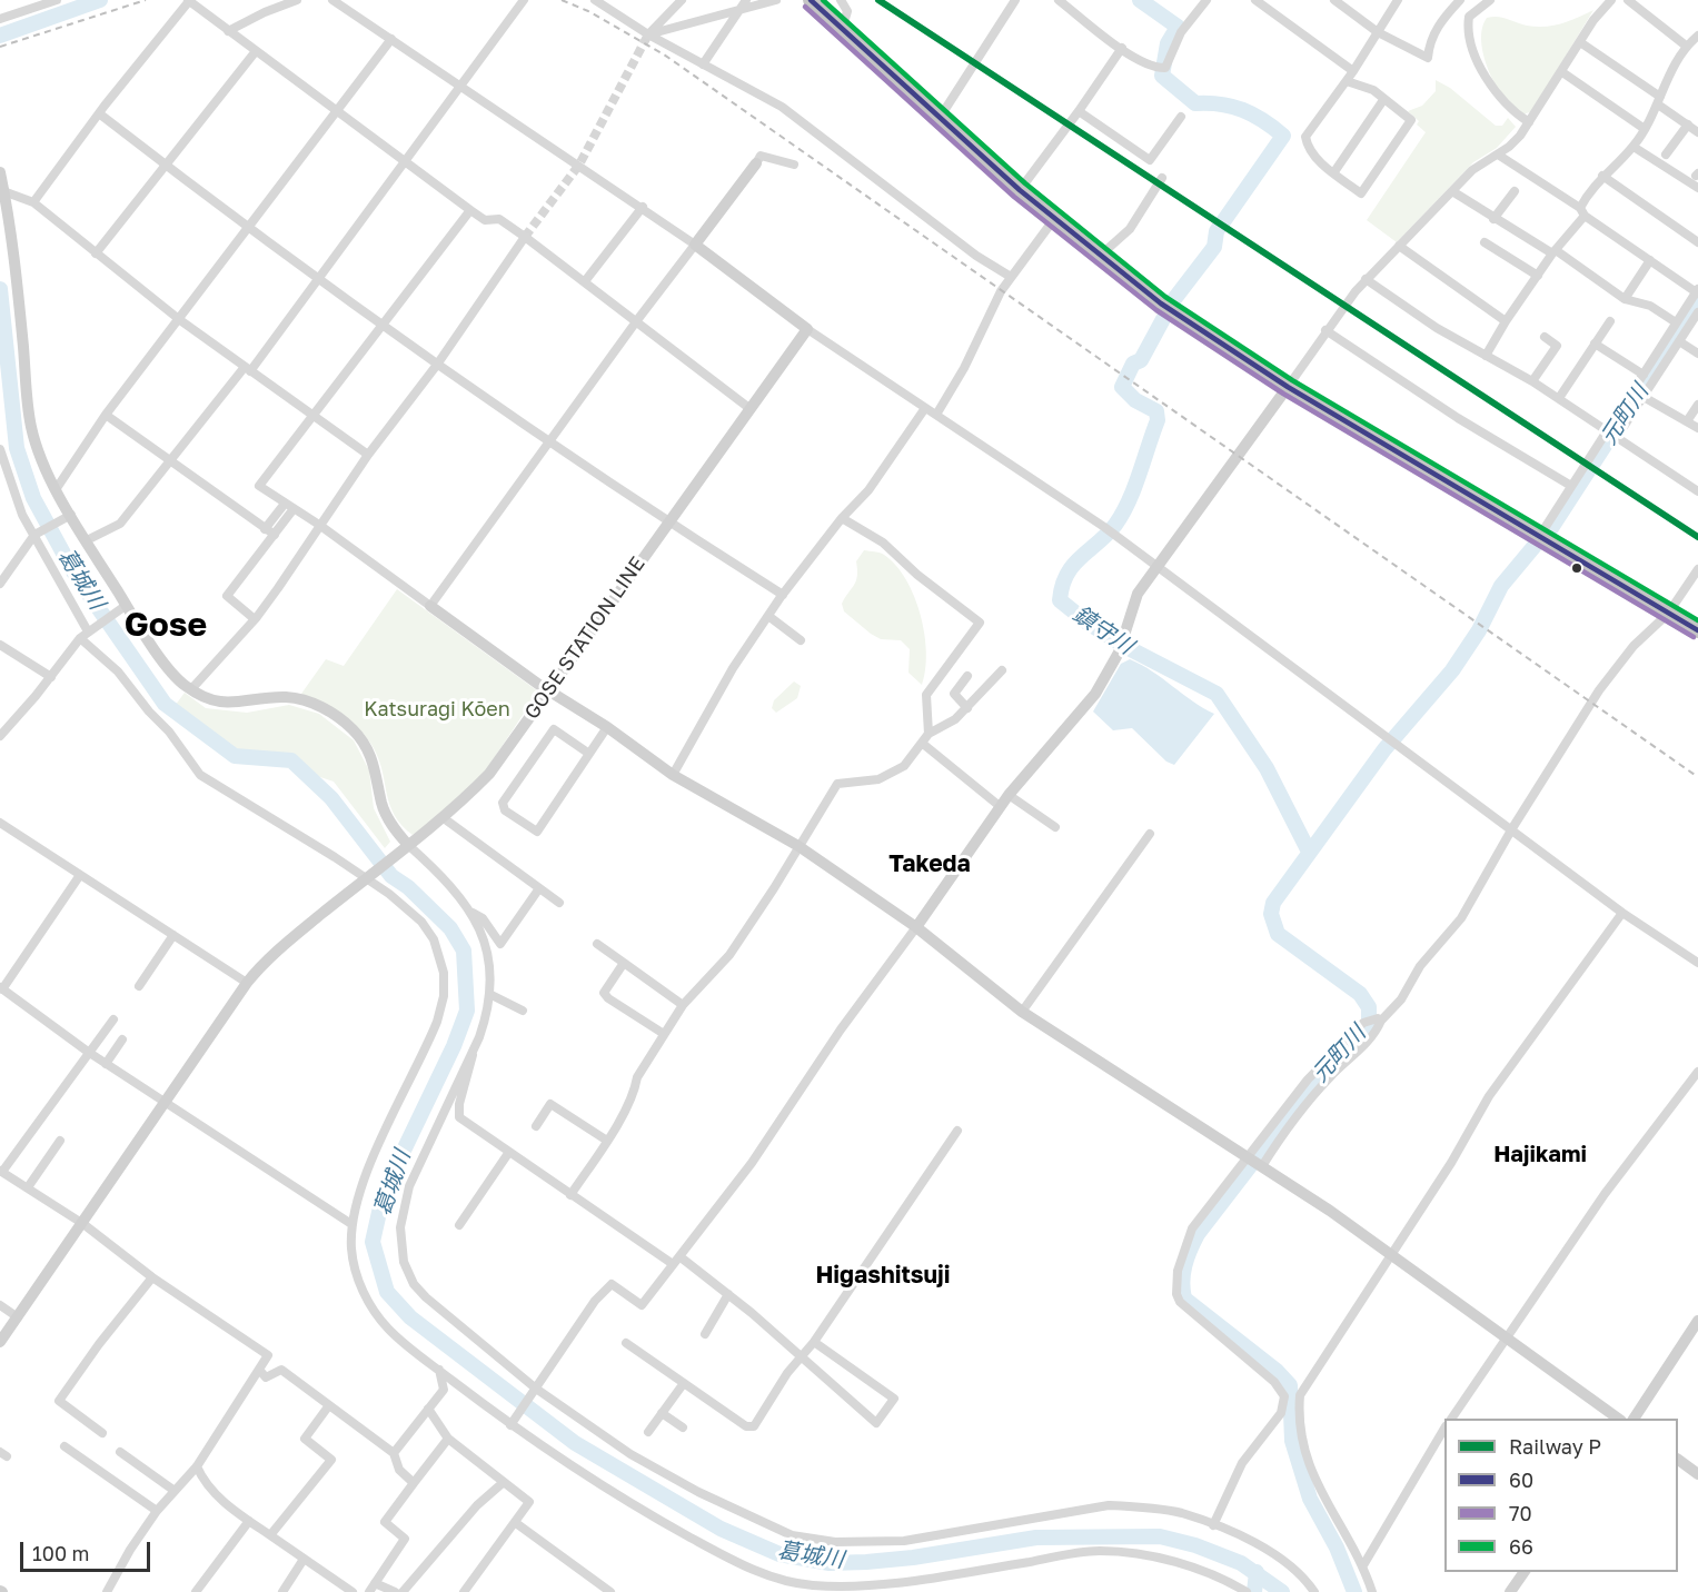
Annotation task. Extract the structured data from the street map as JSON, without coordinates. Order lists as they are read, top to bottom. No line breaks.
{"streets":{"street":["GOSE STATION LINE"]},"districts":["Gose","Takeda","Hajikami","Higashitsuji"],"water":["元町川","葛城川","鎮守川"],"parks":["Katsuragi Kōen"],"lines":["rail line P","transit line 60","transit line 66","transit line 70"],"legend":["Railway P","60","70","66"],"scale_bar":"100 m"}
